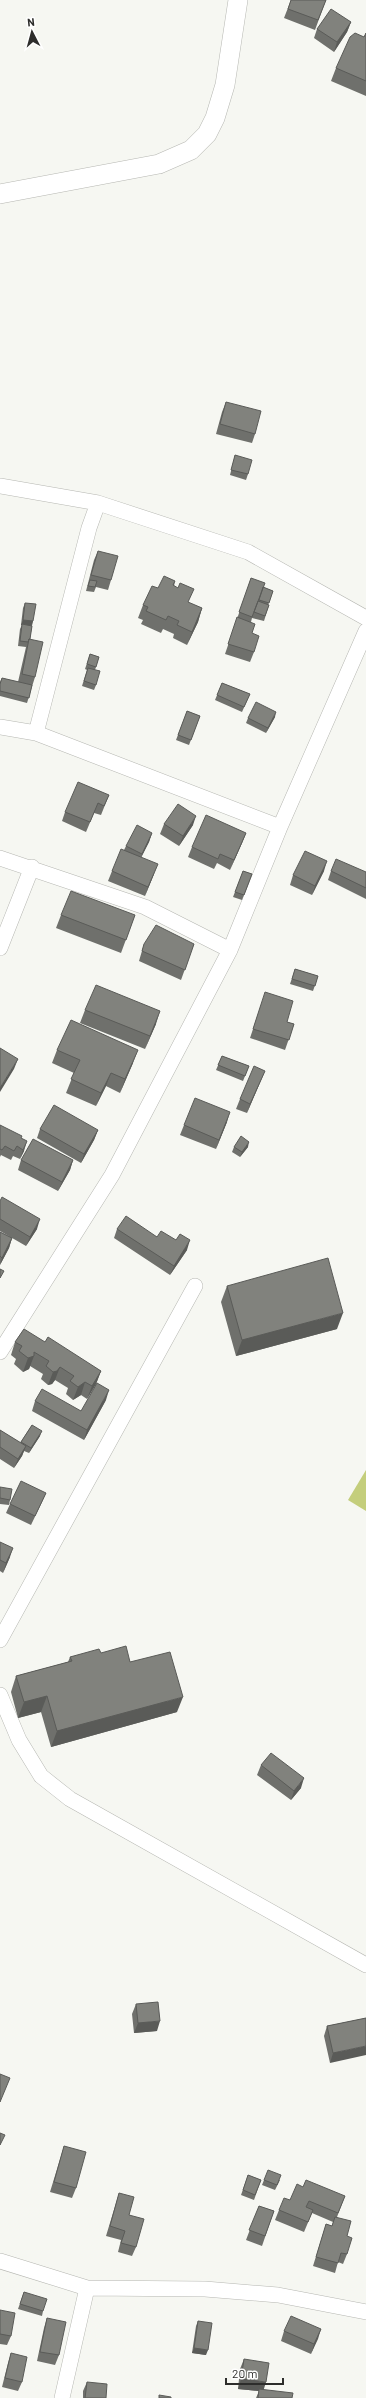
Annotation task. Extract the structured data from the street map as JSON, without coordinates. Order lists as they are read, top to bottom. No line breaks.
{"scale_bar":"20 m","north":"top"}
